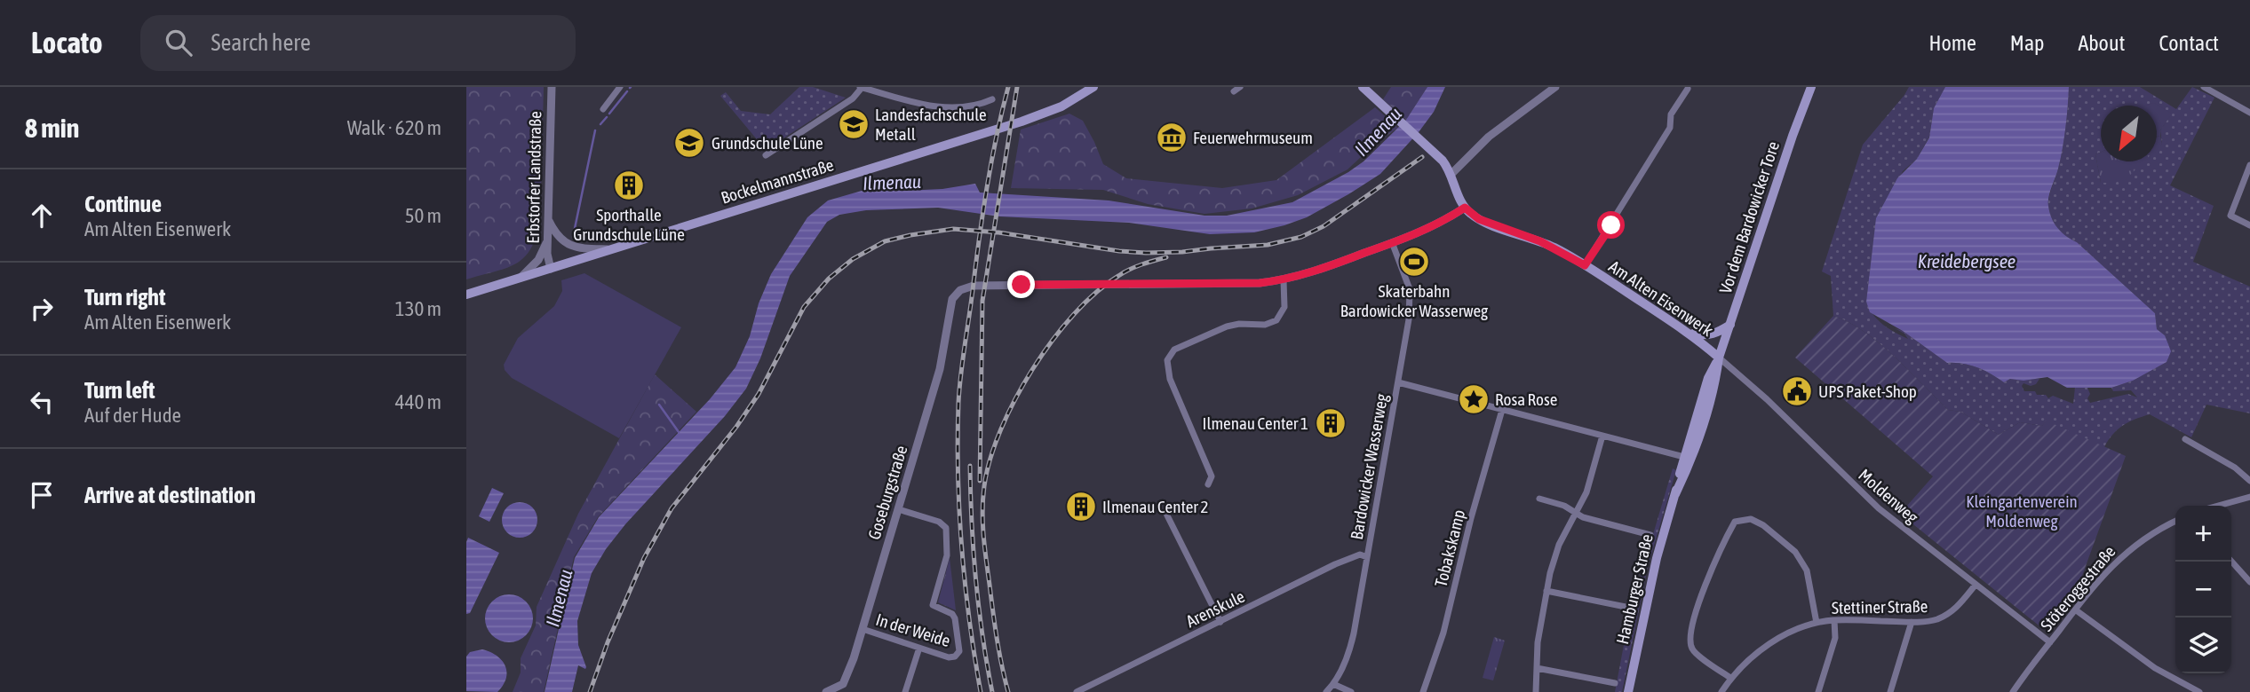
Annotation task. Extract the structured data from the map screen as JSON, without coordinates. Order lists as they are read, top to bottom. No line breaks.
{"streets":{"main road":["Bockelmannstraße","Vor dem Bardowicker Tore","Am Alten Eisenwerk","Hamburger Straße"],"street":["Erbstorfer Landstraße","Bardowicker Wasserweg","Goseburgstraße","Moldenweg","Tobakskamp","Stöteroggestraße","Stettiner Straße","Arenskule","In der Weide"]},"crossings":[["Erbstorfer Landstraße","Bockelmannstraße"],["Vor dem Bardowicker Tore","Am Alten Eisenwerk"],["Vor dem Bardowicker Tore","Moldenweg"],["Vor dem Bardowicker Tore","Hamburger Straße"],["Am Alten Eisenwerk","Moldenweg"],["Bardowicker Wasserweg","Arenskule"],["Goseburgstraße","In der Weide"],["Moldenweg","Stöteroggestraße"],["Moldenweg","Stettiner Straße"]],"water":["Ilmenau","Kreidebergsee"],"parks":["Kleingartenverein Moldenweg"],"places":{"school or university":["Landesfachschule Metall","Grundschule Lüne"],"museum":["Feuerwehrmuseum"],"building":["Sporthalle Grundschule Lüne","Ilmenau Center 1","Ilmenau Center 2"],"sports":["Skaterbahn Bardowicker Wasserweg"],"public building":["UPS Paket-Shop"],"place":["Rosa Rose"]},"north":"bottom left","page":{"header":"Locato","search":"Search here","nav":["Home","Map","About","Contact"],"heading":["8 min","Walk · 620 m"],"list":[["Continue","Am Alten Eisenwerk","50 m"],["Turn right","Am Alten Eisenwerk","130 m"],["Turn left","Auf der Hude","440 m"],"Arrive at destination"],"map_buttons":["+","−"]}}
